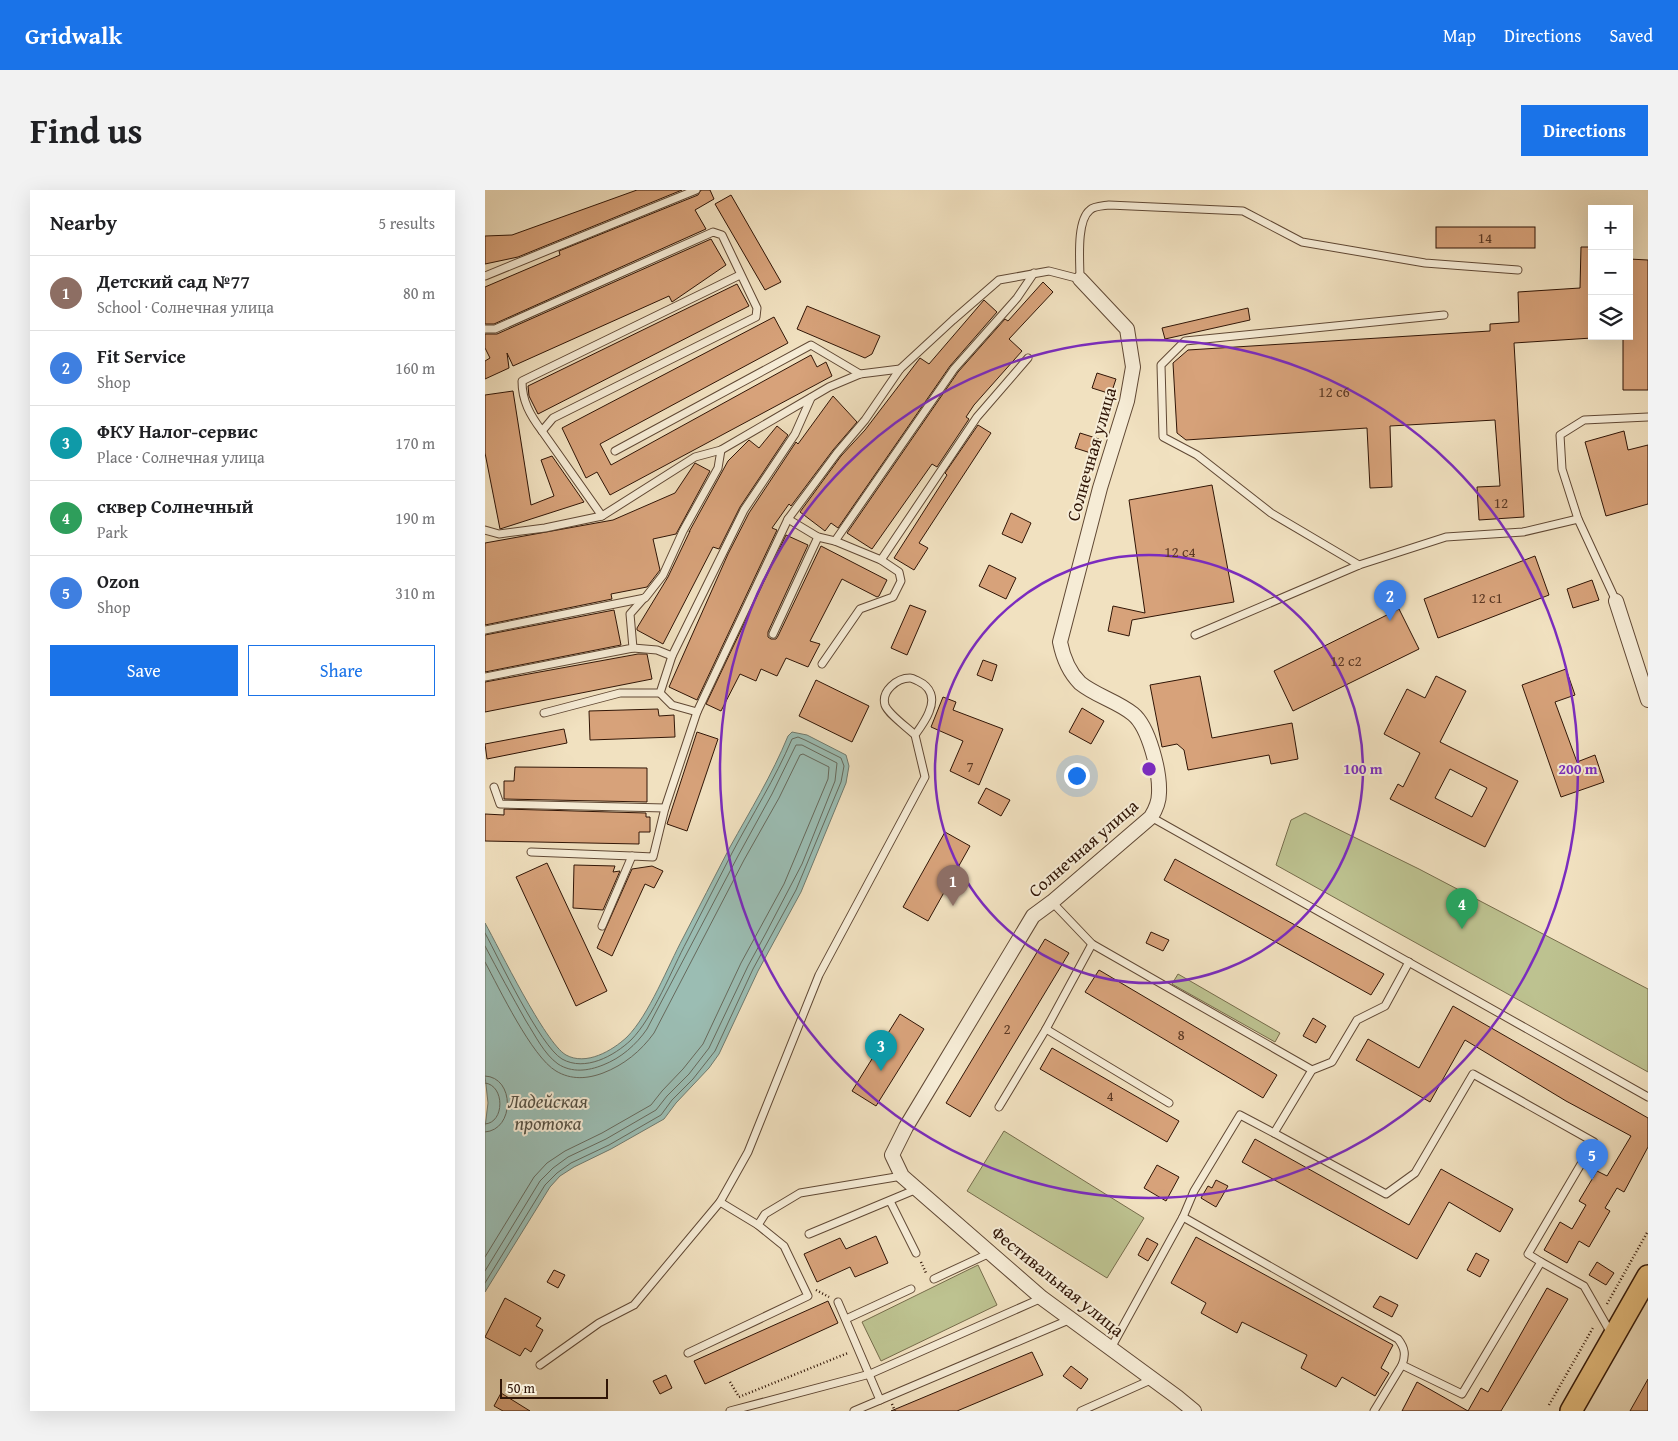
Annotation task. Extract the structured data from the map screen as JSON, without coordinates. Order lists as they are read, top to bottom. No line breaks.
{"streets":{"street":["Солнечная улица","Фестивальная улица"]},"crossings":[["Солнечная улица","Фестивальная улица"]],"water":["Ладейская протока"],"house_numbers":["14","12 с6","12","12 с4","12 с1","12 с2","7","2","8","4"],"scale_bar":"50 m","page":{"header":"Gridwalk","nav":["Map","Directions","Saved"],"title":"Find us","buttons":["Directions",["Save","Share"]],"heading":["Nearby","5 results"],"map_buttons":["+","−"],"list":[{"mark":"1","name":"Детский сад №77","note":"School · Солнечная улица","value":"80 m"},{"mark":"2","name":"Fit Service","note":"Shop","value":"160 m"},{"mark":"3","name":"ФКУ Налог-сервис","note":"Place · Солнечная улица","value":"170 m"},{"mark":"4","name":"сквер Солнечный","note":"Park","value":"190 m"},{"mark":"5","name":"Ozon","note":"Shop","value":"310 m"}],"pins":["2","1","4","3","5"],"scale":"50 m"},"rings":["100 m","200 m"]}
